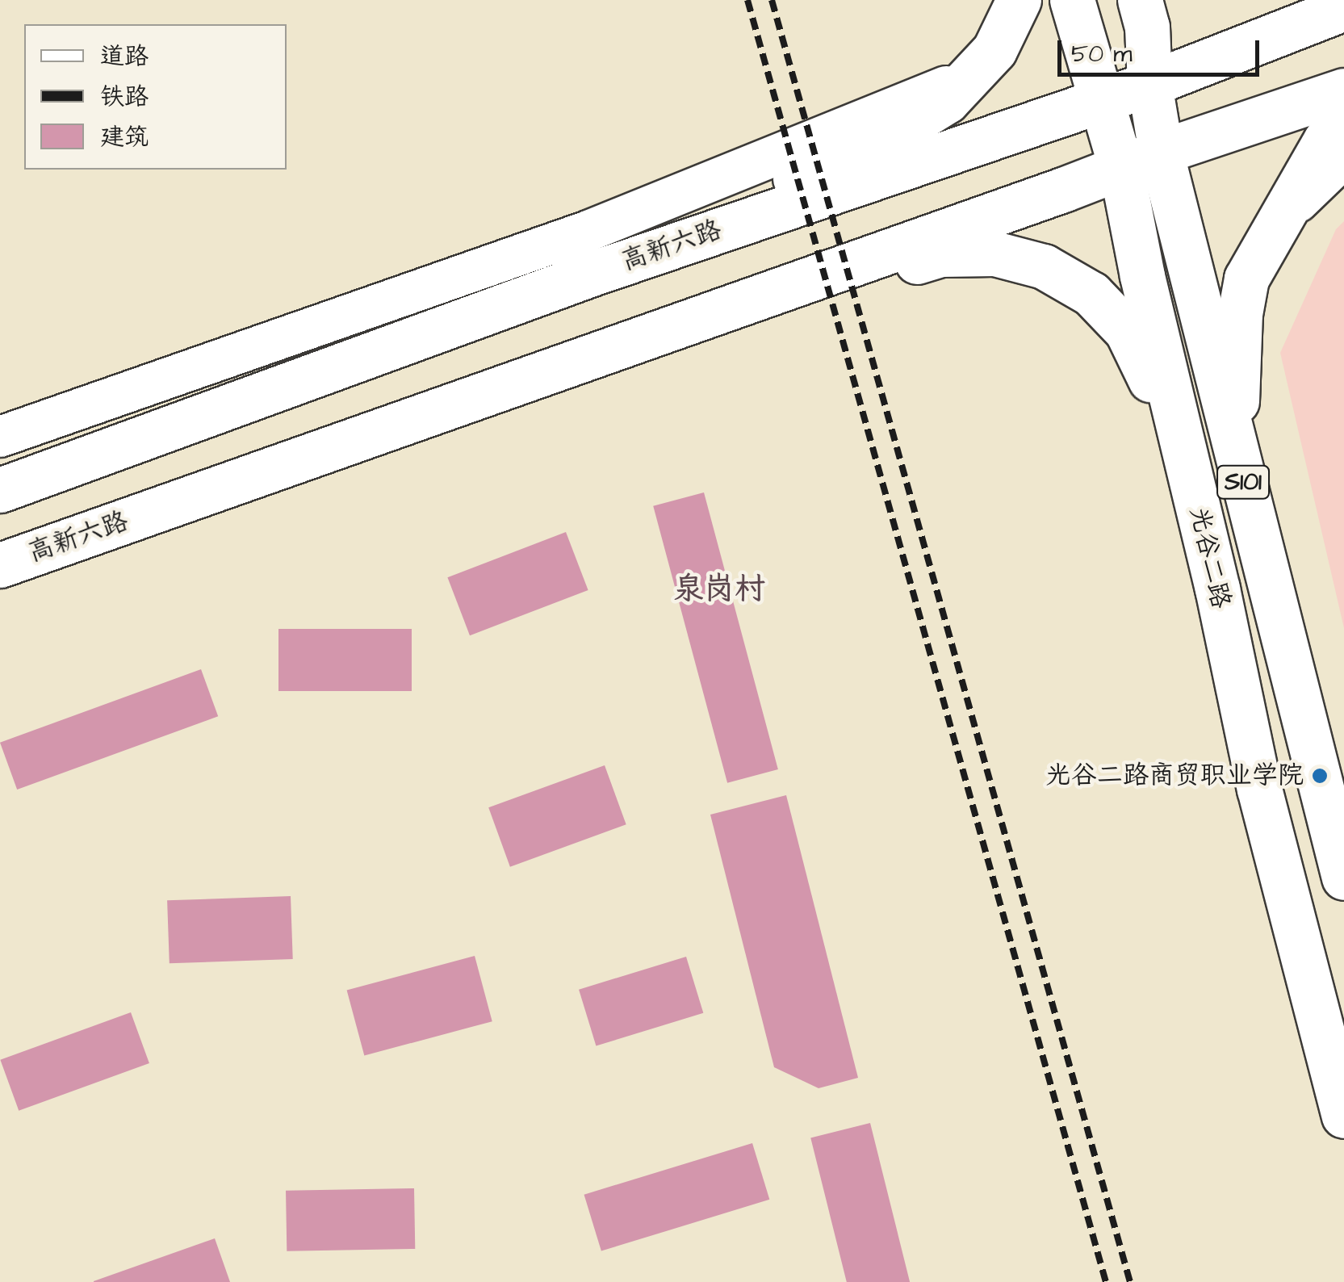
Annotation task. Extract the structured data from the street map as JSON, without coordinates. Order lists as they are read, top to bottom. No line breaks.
{"streets":{"main road":["高新六路","S101","光谷二路"]},"crossings":[["高新六路","光谷二路"]],"districts":["泉岗村"],"places":["光谷二路商贸职业学院"],"legend":["道路","铁路","建筑"],"scale_bar":"50 m"}
